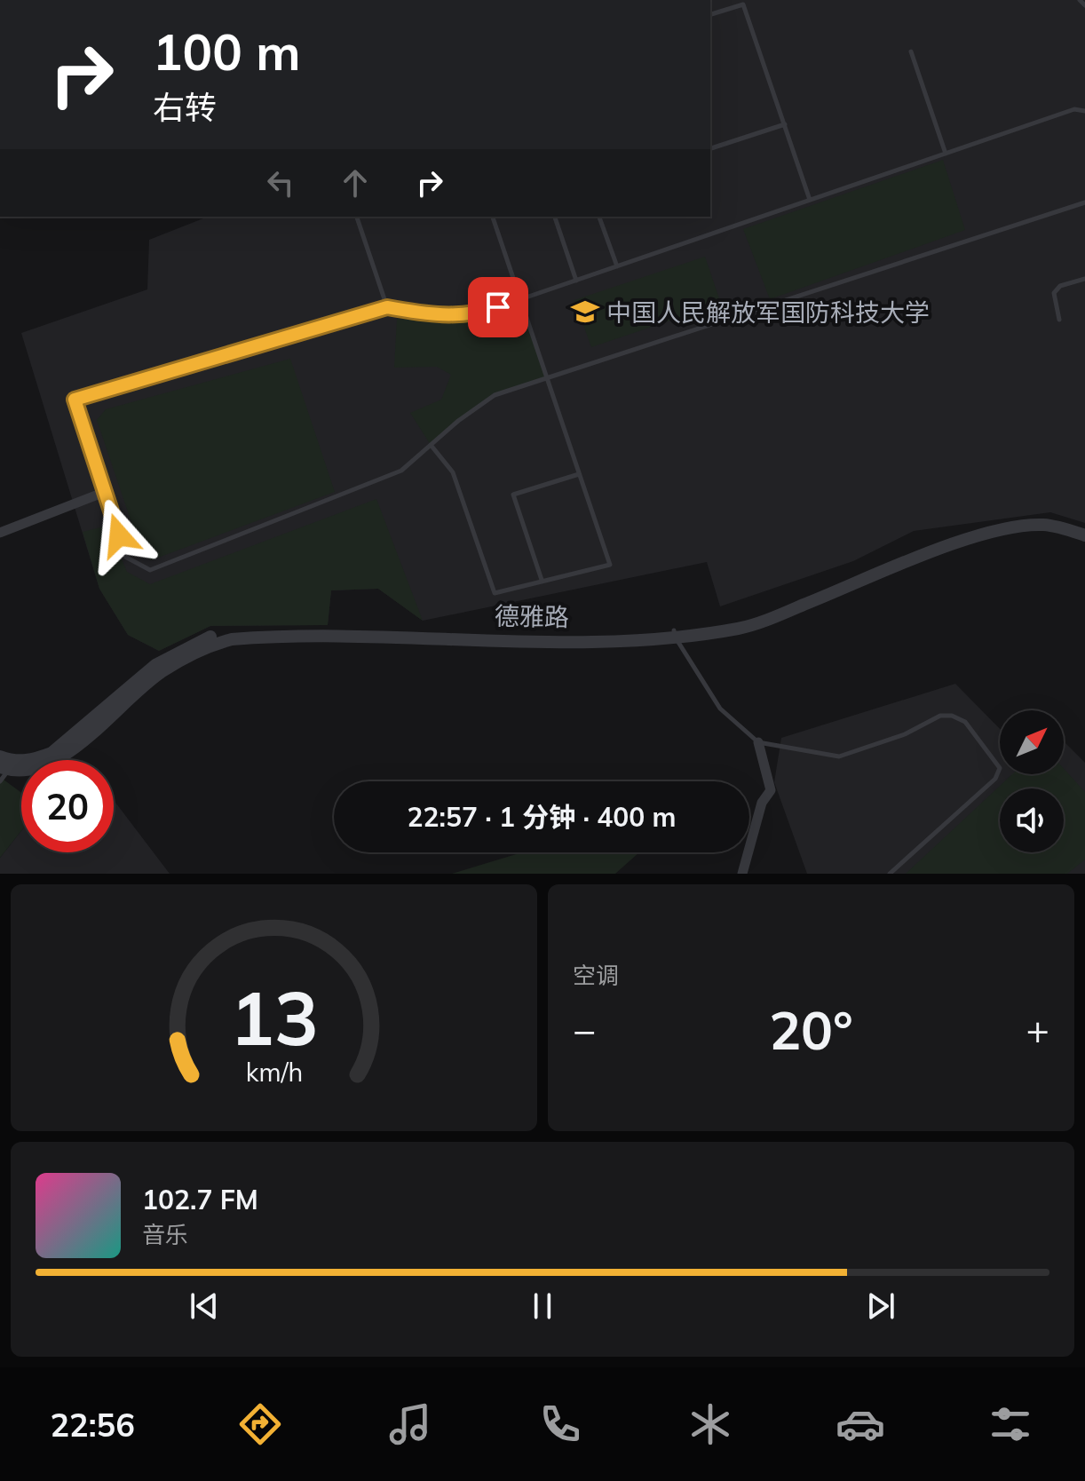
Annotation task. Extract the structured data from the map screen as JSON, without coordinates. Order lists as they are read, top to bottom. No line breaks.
{"streets":{"street":["德雅路"]},"places":{"school or university":["中国人民解放军国防科技大学"]},"north":"top right","page":{"turn":["100 m","右转"],"limit":"20","trip":"22:57 · 1 分钟 · 400 m","tile":"空调","heat":["−","20°","+"],"song":["102.7 FM","音乐"],"tabs":"22:56","gauge":["13","km/h"]}}
